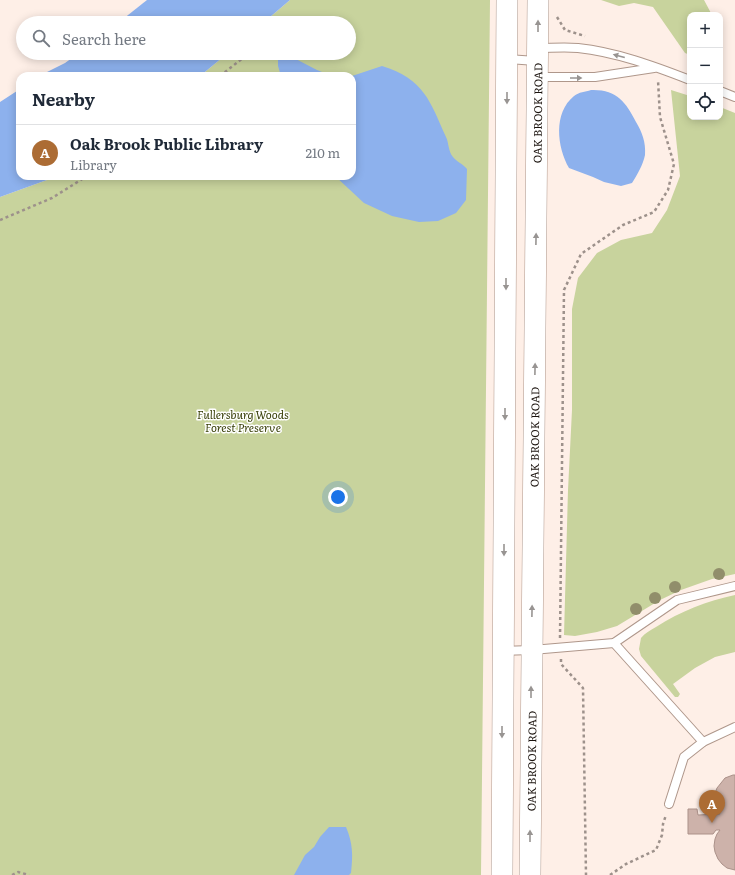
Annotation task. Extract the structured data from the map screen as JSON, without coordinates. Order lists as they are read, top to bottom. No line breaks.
{"streets":{"main road":["OAK BROOK ROAD"]},"parks":["Fullersburg Woods Forest Preserve"],"page":{"map_buttons":["+","−"],"search":"Search here","heading":"Nearby","list":[{"mark":"A","name":"Oak Brook Public Library","note":"Library","value":"210 m"}],"pins":"A"}}
